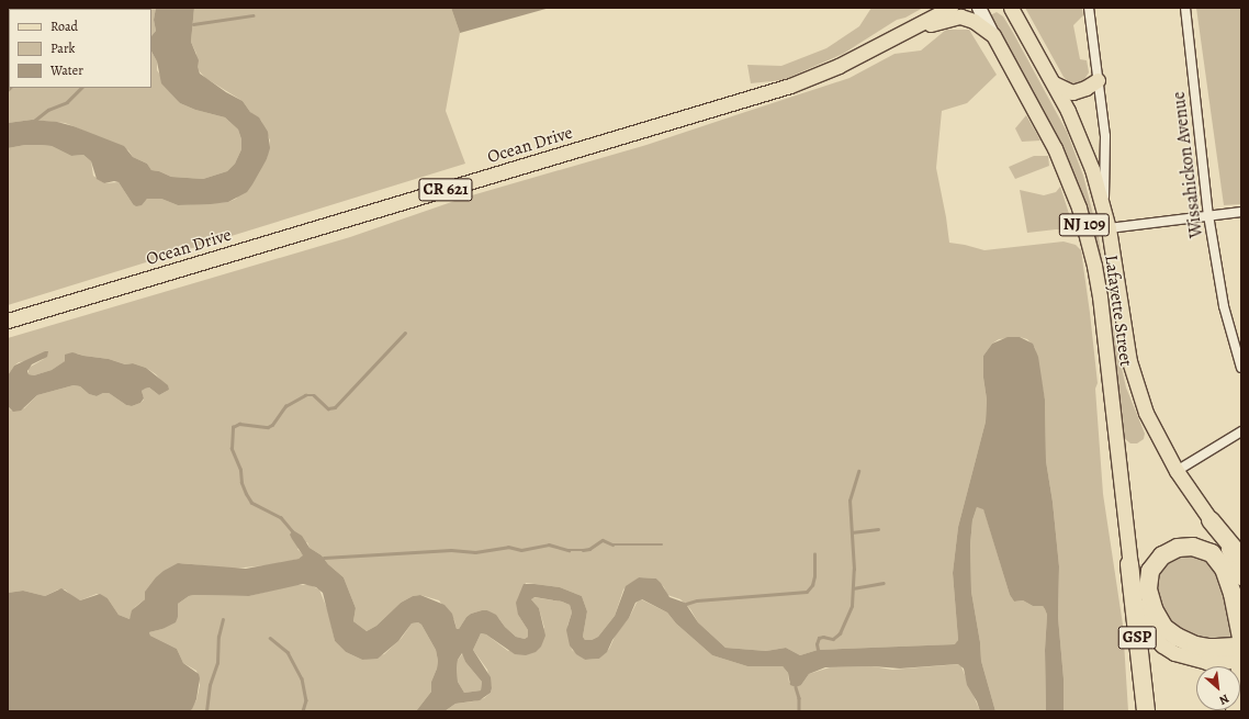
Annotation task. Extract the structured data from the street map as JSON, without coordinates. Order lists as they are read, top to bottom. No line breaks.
{"streets":{"highway":["NJ 109","GSP"],"main road":["Ocean Drive","CR 621","Lafayette Street"],"street":["Wissahickon Avenue"]},"crossings":[["NJ 109","Lafayette Street"],["NJ 109","GSP"],["Lafayette Street","GSP"]],"legend":["Road","Park","Water"],"north":"bottom right"}
